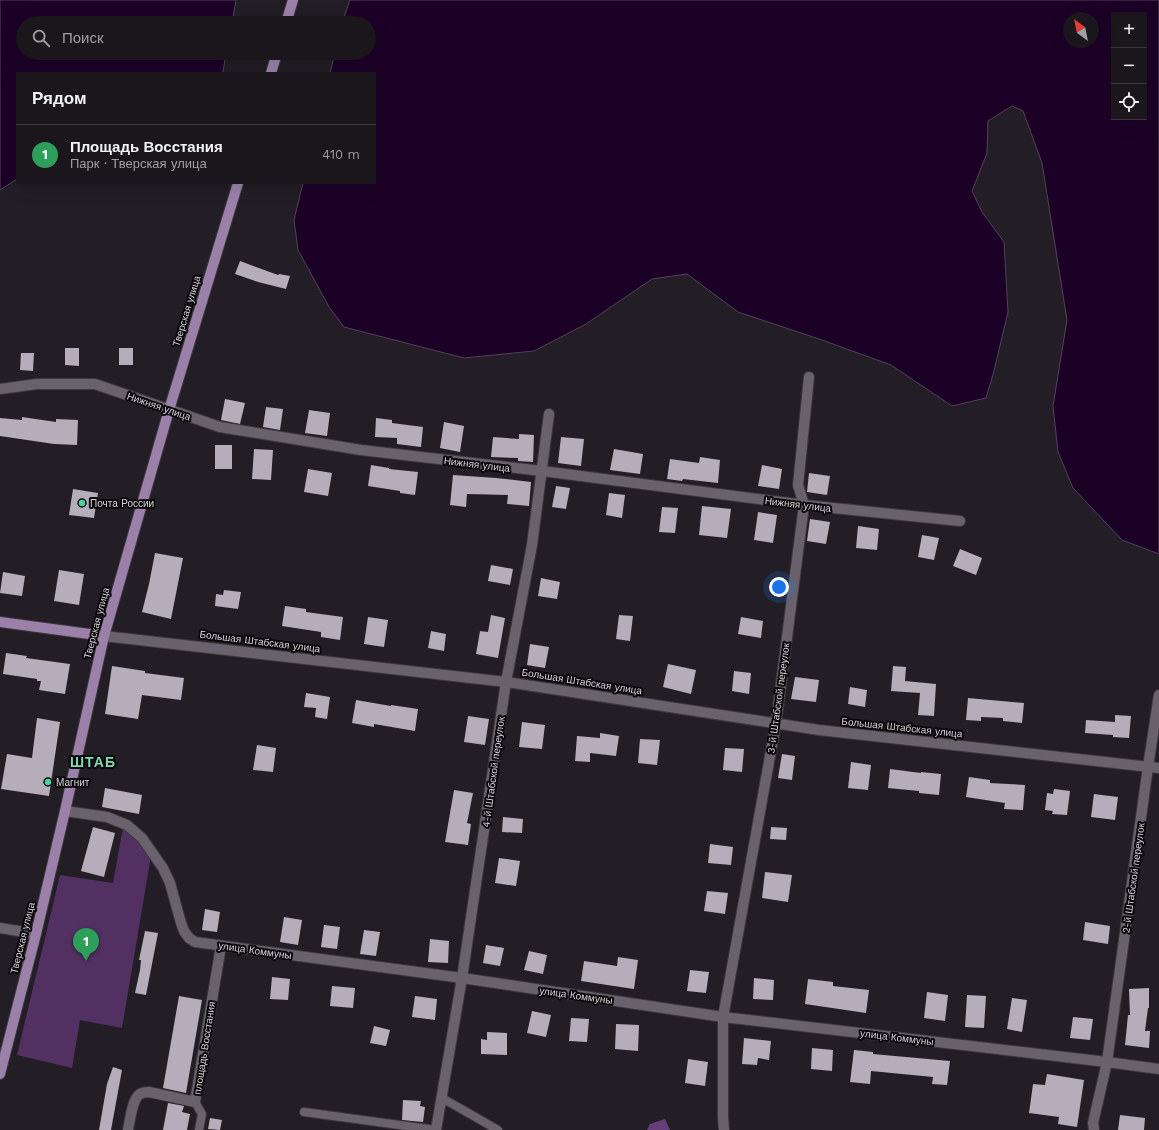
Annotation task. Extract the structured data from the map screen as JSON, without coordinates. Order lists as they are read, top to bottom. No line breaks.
{"streets":{"main road":["Тверская улица","Большая Штабская улица"],"street":["Нижняя улица","3-й Штабской переулок","4-й Штабской переулок","2-й Штабской переулок","улица Коммуны","площадь Восстания"]},"crossings":[["Тверская улица","Нижняя улица"],["Тверская улица","Большая Штабская улица"],["Тверская улица","улица Коммуны"],["Нижняя улица","3-й Штабской переулок"],["Нижняя улица","4-й Штабской переулок"],["Большая Штабская улица","3-й Штабской переулок"],["Большая Штабская улица","4-й Штабской переулок"],["Большая Штабская улица","2-й Штабской переулок"],["3-й Штабской переулок","улица Коммуны"],["4-й Штабской переулок","улица Коммуны"],["2-й Штабской переулок","улица Коммуны"],["улица Коммуны","площадь Восстания"]],"districts":["ШТАБ"],"places":["Почта России","Магнит"],"north":"top left","page":{"map_buttons":["+","−"],"search":"Поиск","heading":"Рядом","list":[{"mark":"1","name":"Площадь Восстания","note":"Парк · Тверская улица","value":"410 m"}],"pins":"1"}}
